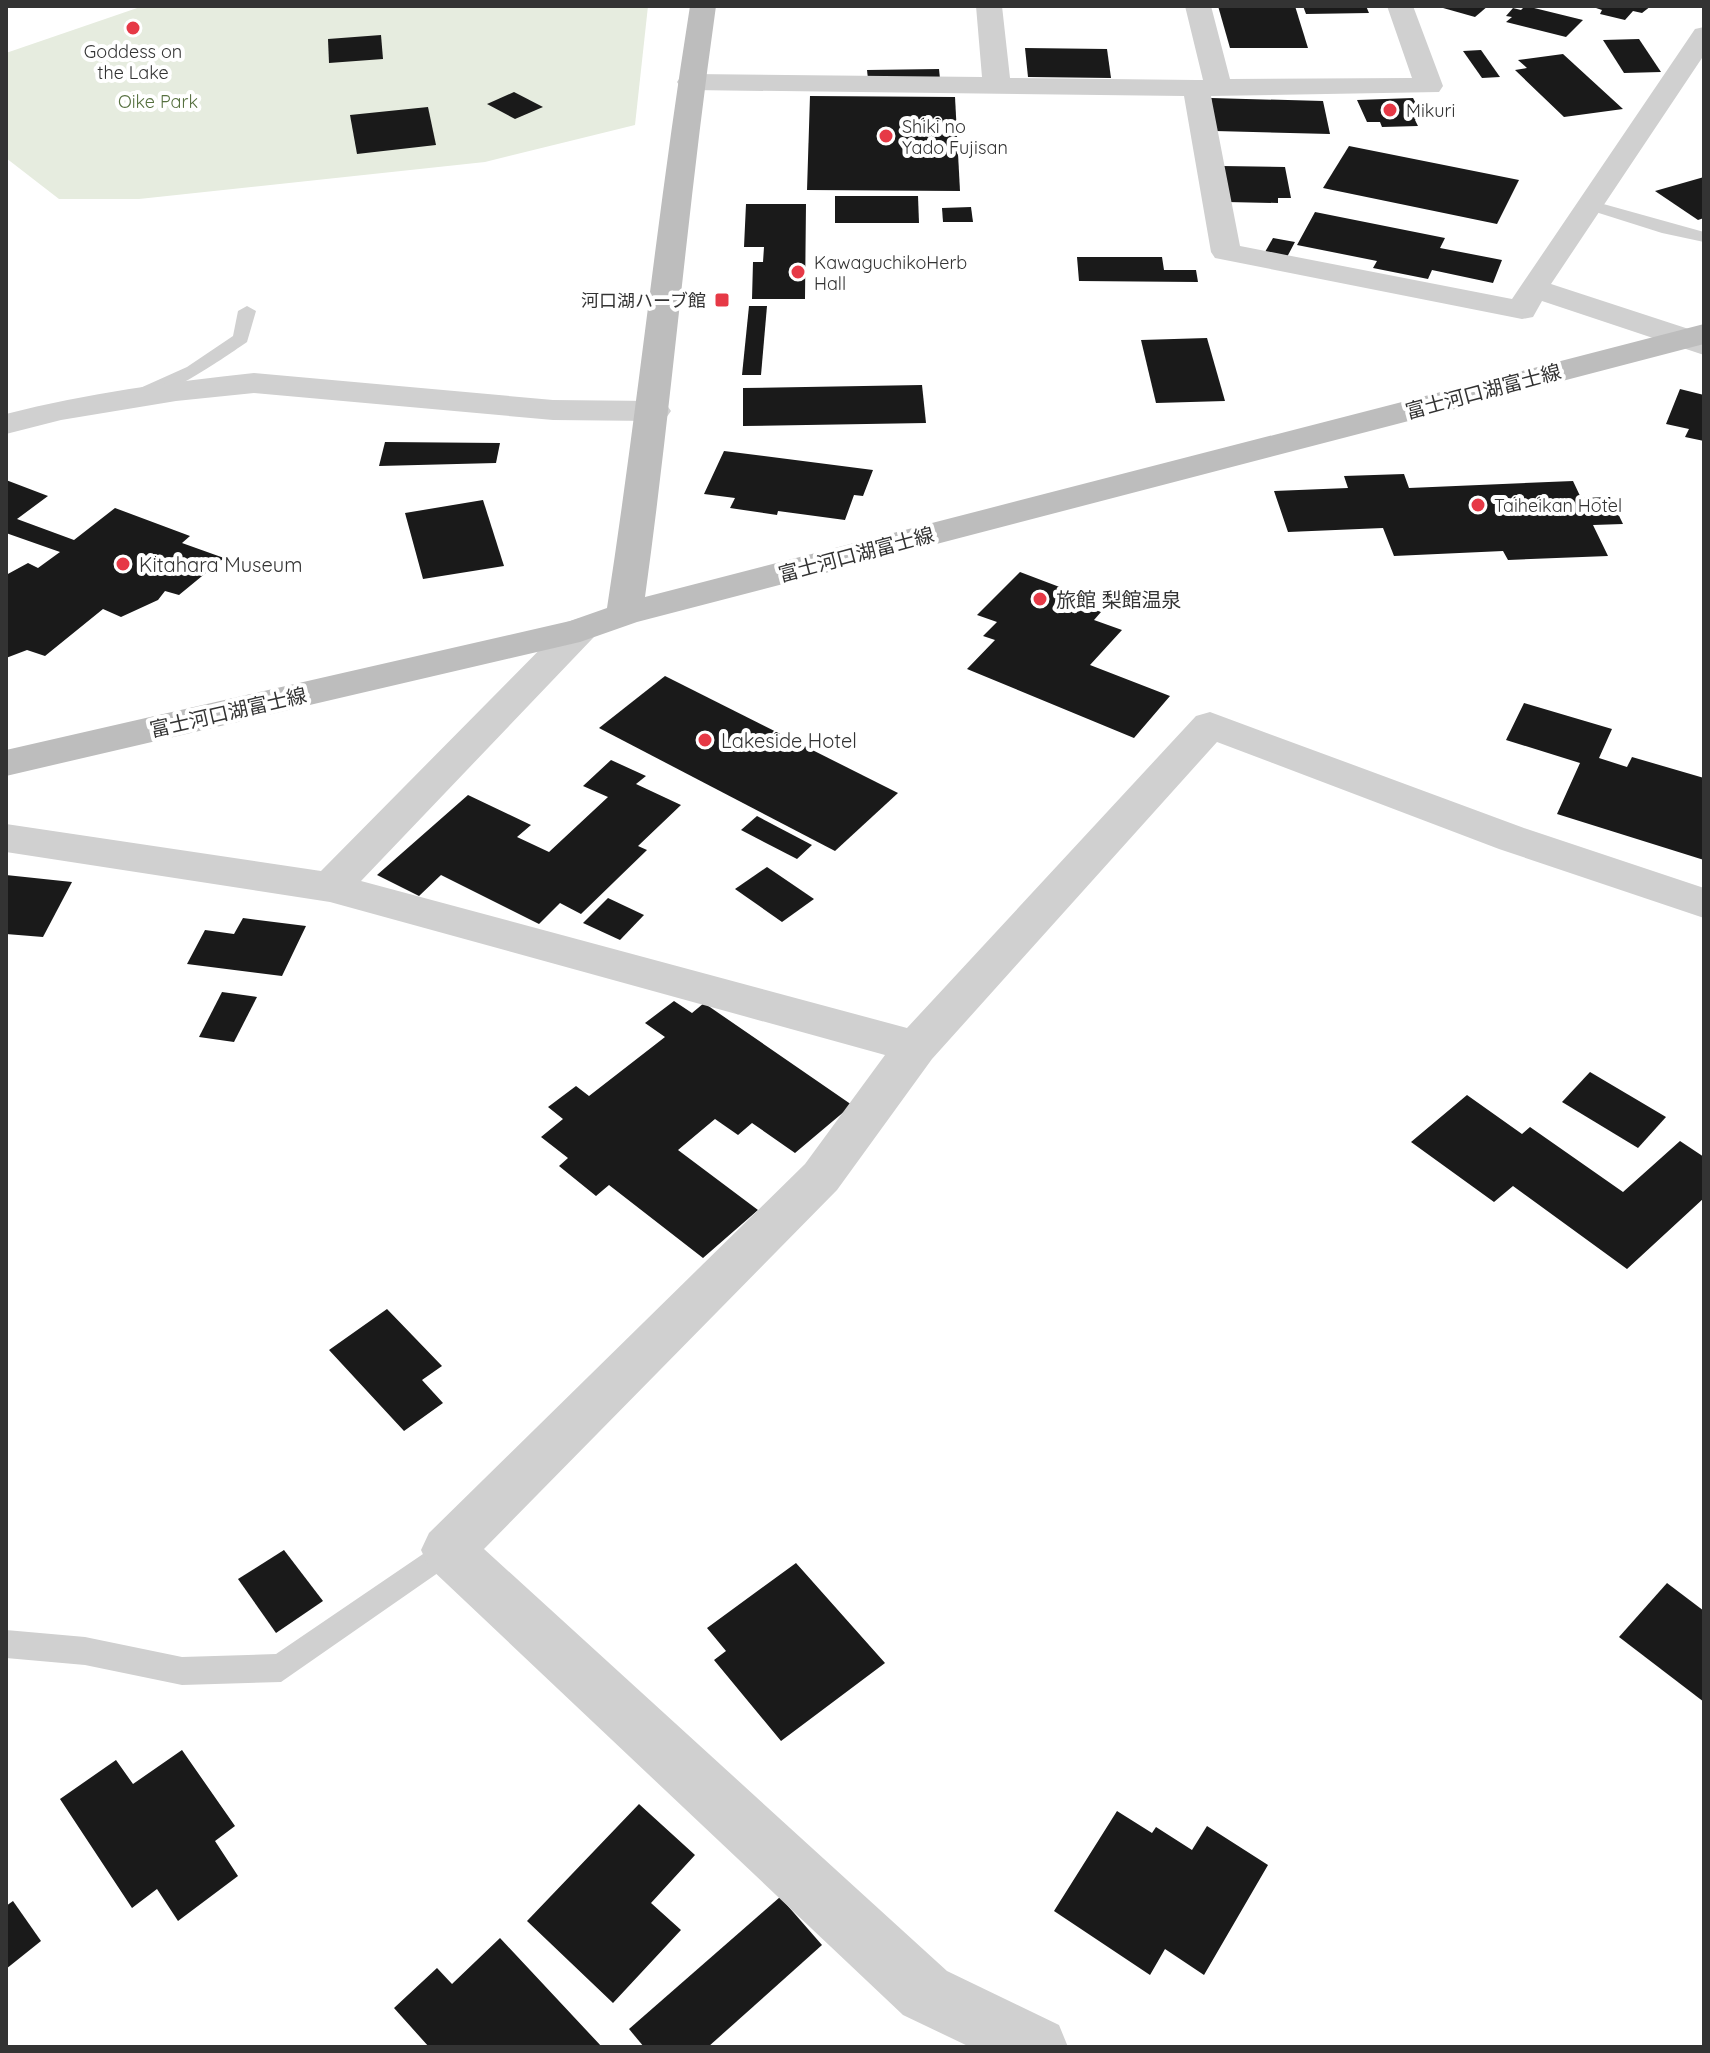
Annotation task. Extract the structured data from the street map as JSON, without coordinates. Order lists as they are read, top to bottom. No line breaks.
{"streets":{"main road":["富士河口湖富士線"]},"parks":["Oike Park"],"places":{"other":["Goddess on the Lake","Mikuri","Shiki no Yado Fujisan","KawaguchikoHerb Hall","Taiheikan Hotel","Kitahara Museum","旅館 梨館温泉","Lakeside Hotel"],"transit":["河口湖ハーブ館"]}}
